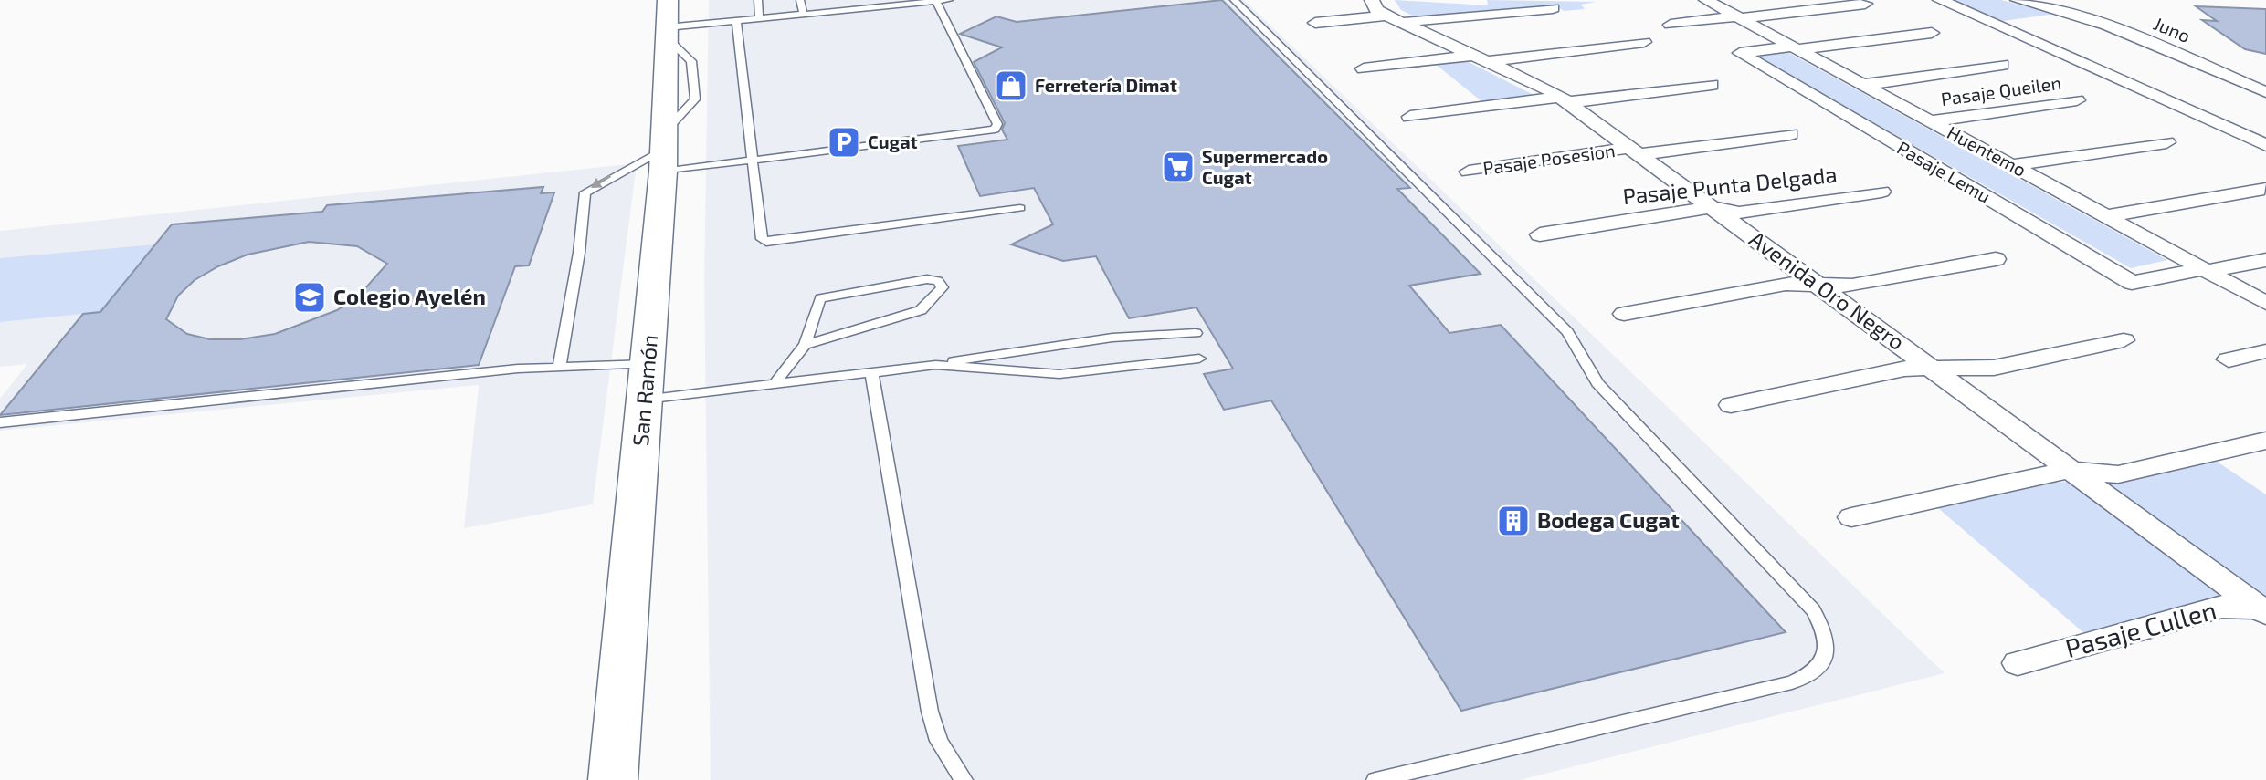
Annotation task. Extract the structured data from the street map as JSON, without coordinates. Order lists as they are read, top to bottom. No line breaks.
{"streets":{"street":["Juno","Pasaje Queilen","Huentemo","Pasaje Posesion","Pasaje Lemu","Pasaje Punta Delgada","Avenida Oro Negro","San Ramón","Pasaje Cullen"]},"crossings":[["Pasaje Queilen","Huentemo"],["Huentemo","Pasaje Lemu"],["Pasaje Posesion","Avenida Oro Negro"],["Pasaje Punta Delgada","Avenida Oro Negro"],["Avenida Oro Negro","Pasaje Cullen"]],"places":{"shop":["Ferretería Dimat"],"parking":["Cugat"],"supermarket":["Supermercado Cugat"],"school or university":["Colegio Ayelén"],"building":["Bodega Cugat"]}}
